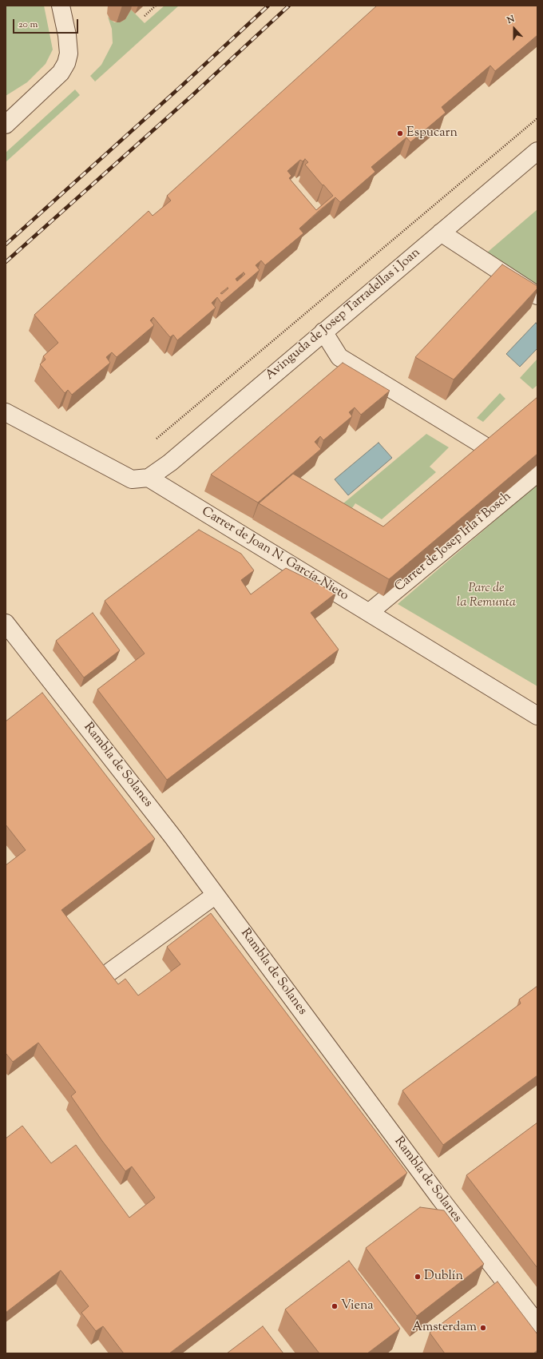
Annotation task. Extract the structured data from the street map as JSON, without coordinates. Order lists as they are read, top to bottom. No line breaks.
{"streets":{"street":["Avinguda de Josep Tarradellas i Joan","Carrer de Josep Irla i Bosch","Carrer de Joan N. García-Nieto","Rambla de Solanes"]},"crossings":[["Avinguda de Josep Tarradellas i Joan","Carrer de Joan N. García-Nieto"],["Carrer de Josep Irla i Bosch","Carrer de Joan N. García-Nieto"]],"parks":["Parc de la Remunta"],"places":["Espucarn","Dublín","Viena","Amsterdam"],"scale_bar":"20 m","north":"top"}
